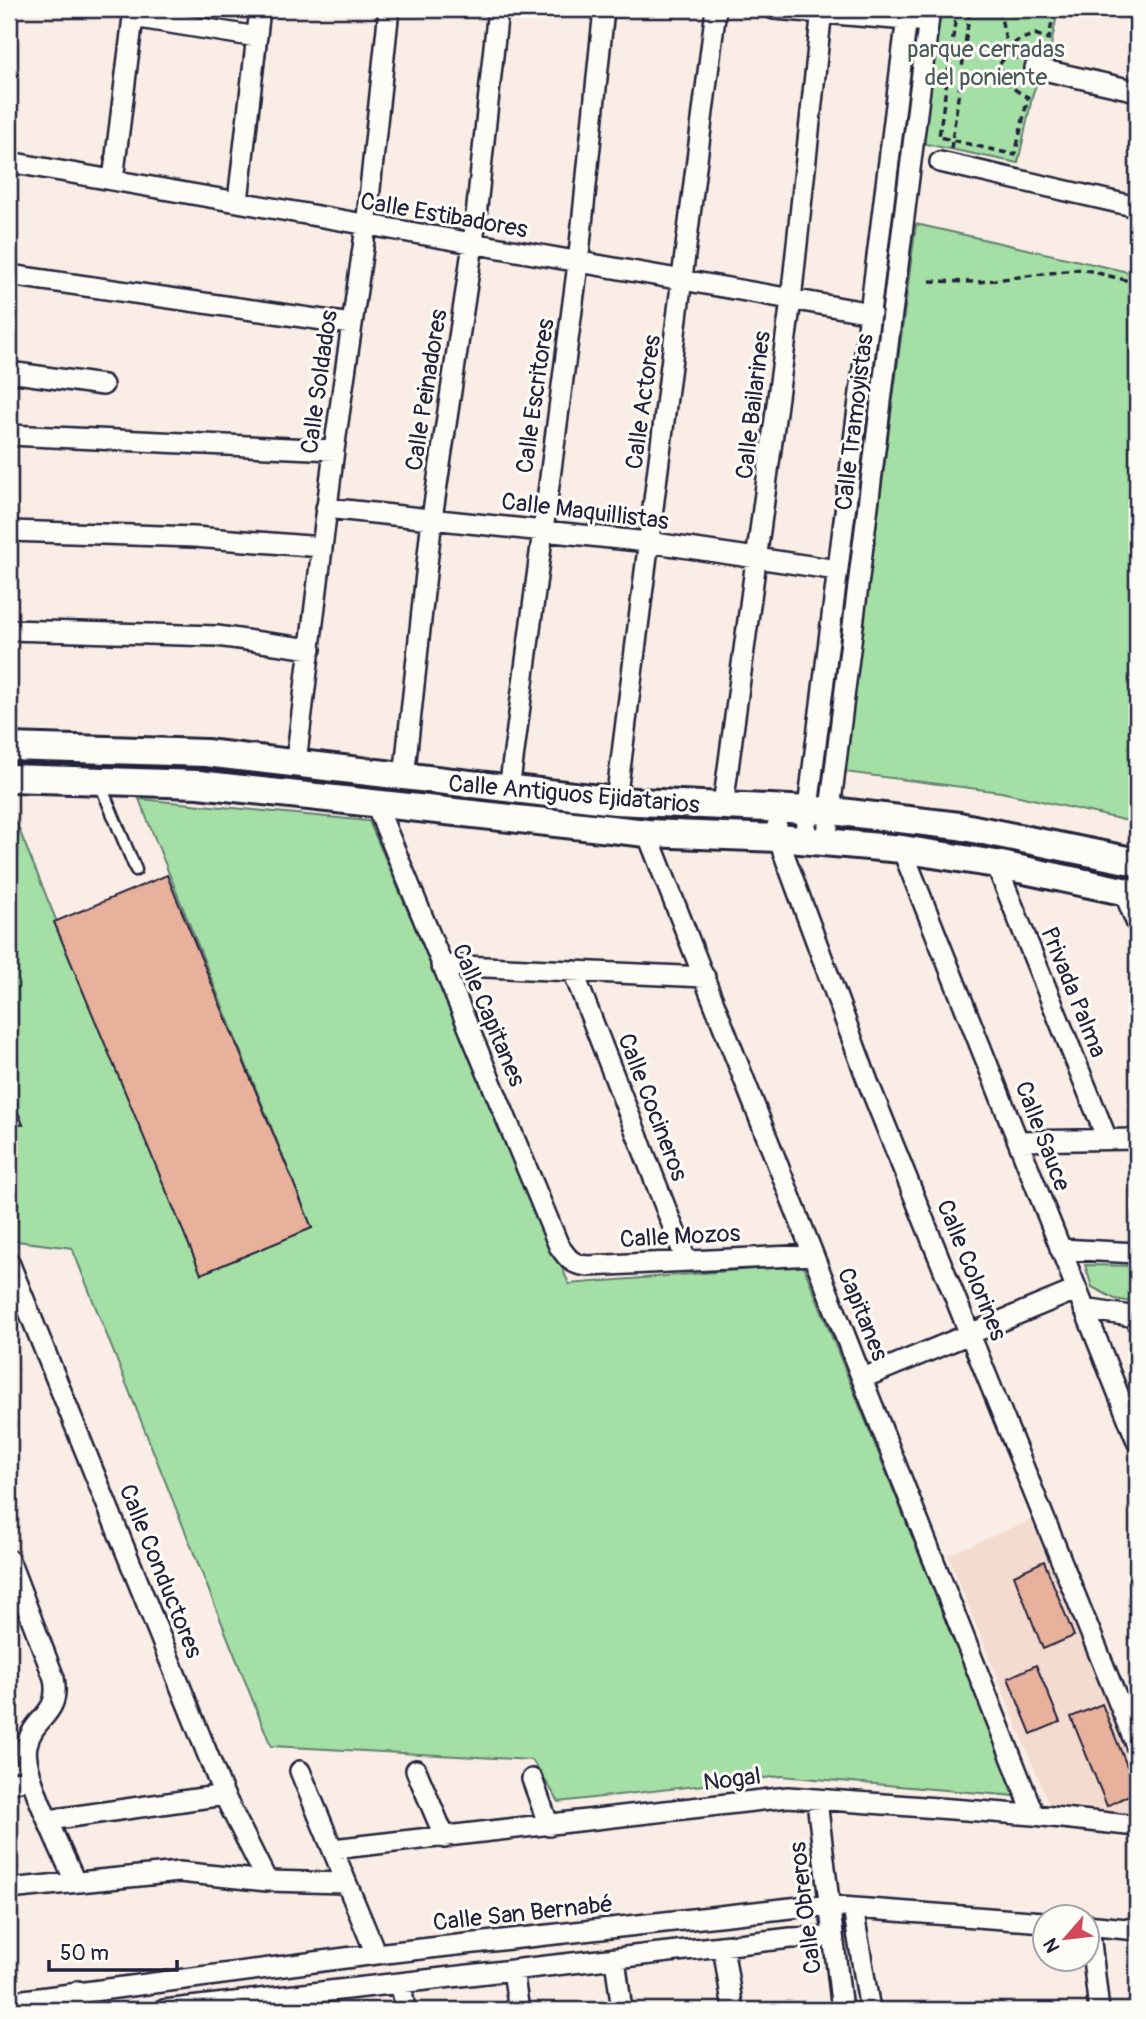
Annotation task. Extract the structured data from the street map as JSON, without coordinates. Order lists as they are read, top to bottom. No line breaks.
{"streets":{"street":["Calle Estibadores","Calle Soldados","Calle Peinadores","Calle Escritores","Calle Actores","Calle Bailarines","Calle Tramoyistas","Calle Maquillistas","Calle Antiguos Ejidatarios","Privada Palma","Calle Capitanes","Calle Cocineros","Calle Sauce","Calle Mozos","Calle Colorines","Capitanes","Calle Conductores","Nogal","Calle Obreros","Calle San Bernabé"]},"crossings":[["Calle Estibadores","Calle Soldados"],["Calle Estibadores","Calle Peinadores"],["Calle Estibadores","Calle Escritores"],["Calle Estibadores","Calle Actores"],["Calle Estibadores","Calle Bailarines"],["Calle Estibadores","Calle Tramoyistas"],["Calle Soldados","Calle Maquillistas"],["Calle Soldados","Calle Antiguos Ejidatarios"],["Calle Peinadores","Calle Maquillistas"],["Calle Peinadores","Calle Antiguos Ejidatarios"],["Calle Escritores","Calle Maquillistas"],["Calle Escritores","Calle Antiguos Ejidatarios"],["Calle Actores","Calle Maquillistas"],["Calle Actores","Calle Antiguos Ejidatarios"],["Calle Bailarines","Calle Maquillistas"],["Calle Bailarines","Calle Antiguos Ejidatarios"],["Calle Tramoyistas","Calle Maquillistas"],["Calle Tramoyistas","Calle Antiguos Ejidatarios"],["Calle Antiguos Ejidatarios","Privada Palma"],["Calle Antiguos Ejidatarios","Calle Capitanes"],["Calle Antiguos Ejidatarios","Calle Sauce"],["Calle Antiguos Ejidatarios","Calle Colorines"],["Calle Antiguos Ejidatarios","Capitanes"],["Calle Capitanes","Calle Mozos"],["Calle Cocineros","Calle Mozos"],["Calle Mozos","Capitanes"],["Capitanes","Nogal"],["Nogal","Calle Obreros"],["Calle Obreros","Calle San Bernabé"]],"parks":["parque cerradas del poniente"],"scale_bar":"50 m","north":"bottom left"}
